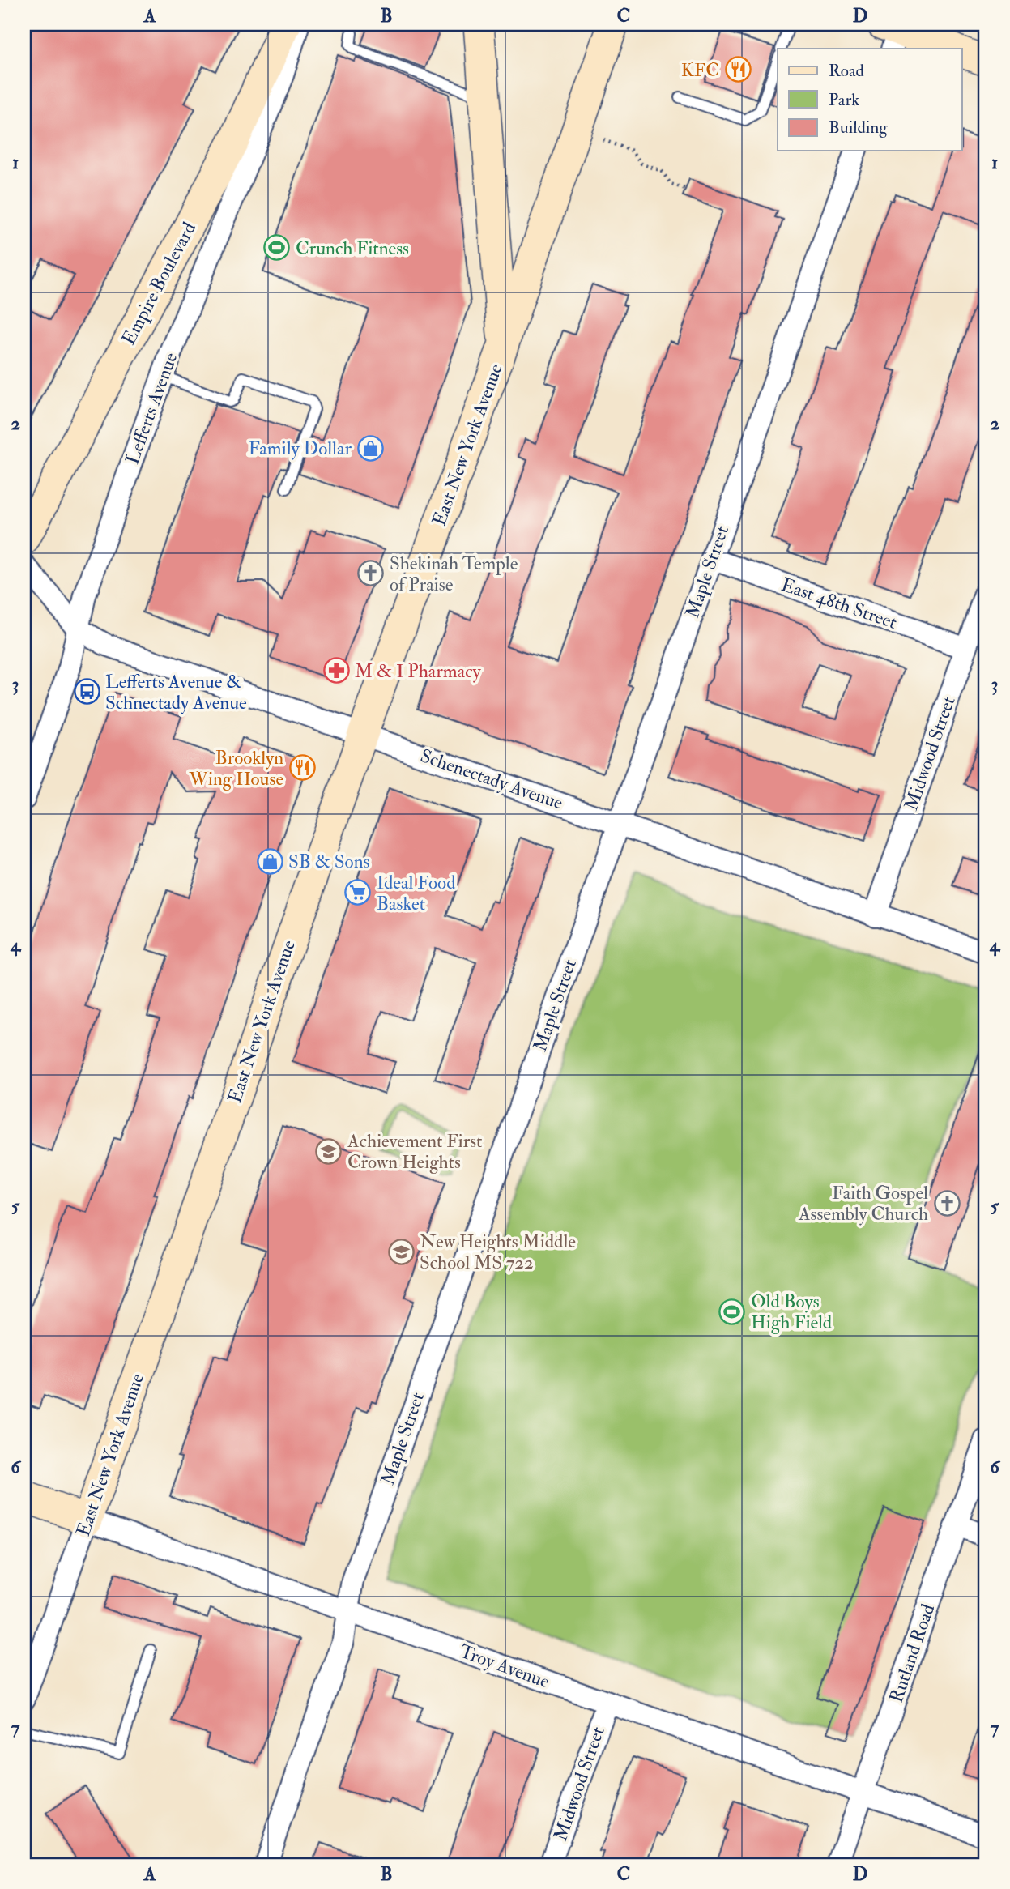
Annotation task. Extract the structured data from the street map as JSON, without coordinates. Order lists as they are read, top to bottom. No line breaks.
{"streets":{"main road":["Empire Boulevard","East New York Avenue","Troy Avenue"],"street":["Lefferts Avenue","Maple Street","East 48th Street","Midwood Street","Schenectady Avenue","Rutland Road"]},"crossings":[["Lefferts Avenue","Schenectady Avenue"],["East New York Avenue","Schenectady Avenue"],["East New York Avenue","Troy Avenue"],["Maple Street","East 48th Street"],["Maple Street","Schenectady Avenue"],["Maple Street","Troy Avenue"],["East 48th Street","Midwood Street"],["Midwood Street","Schenectady Avenue"],["Midwood Street","Troy Avenue"],["Rutland Road","Troy Avenue"]],"places":{"restaurant":["KFC","Brooklyn Wing House"],"sports":["Crunch Fitness","Old Boys High Field"],"shop":["Family Dollar","SB & Sons"],"church":["Shekinah Temple of Praise","Faith Gospel Assembly Church"],"pharmacy":["M & I Pharmacy"],"bus stop":["Lefferts Avenue & Schnectady Avenue"],"supermarket":["Ideal Food Basket"],"school or university":["Achievement First Crown Heights","New Heights Middle School MS 722"]},"legend":["Road","Park","Building"],"grid":{"columns":["A","B","C","D"],"rows":["1","2","3","4","5","6","7"]}}
